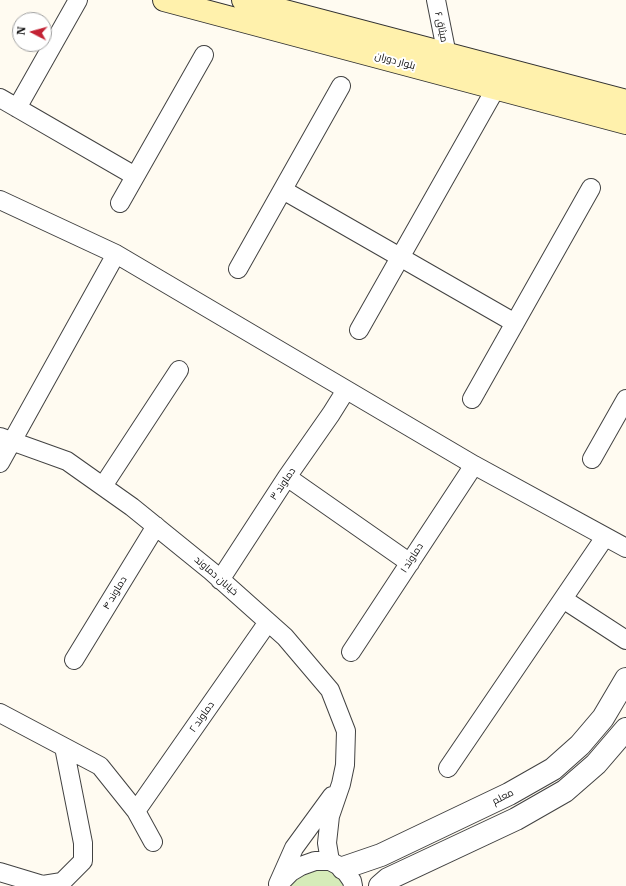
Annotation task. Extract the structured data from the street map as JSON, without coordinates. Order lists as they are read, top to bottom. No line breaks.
{"streets":{"main road":["بلوار دوران"],"street":["میثاق ۶","دماوند ۳","دماوند ۱","خیابان دماوند","دماوند ۴","دماوند ۲","معلم"]},"crossings":[["میثاق ۶","بلوار دوران"],["دماوند ۳","خیابان دماوند"],["خیابان دماوند","دماوند ۴"],["خیابان دماوند","دماوند ۲"],["خیابان دماوند","معلم"]],"north":"left"}
